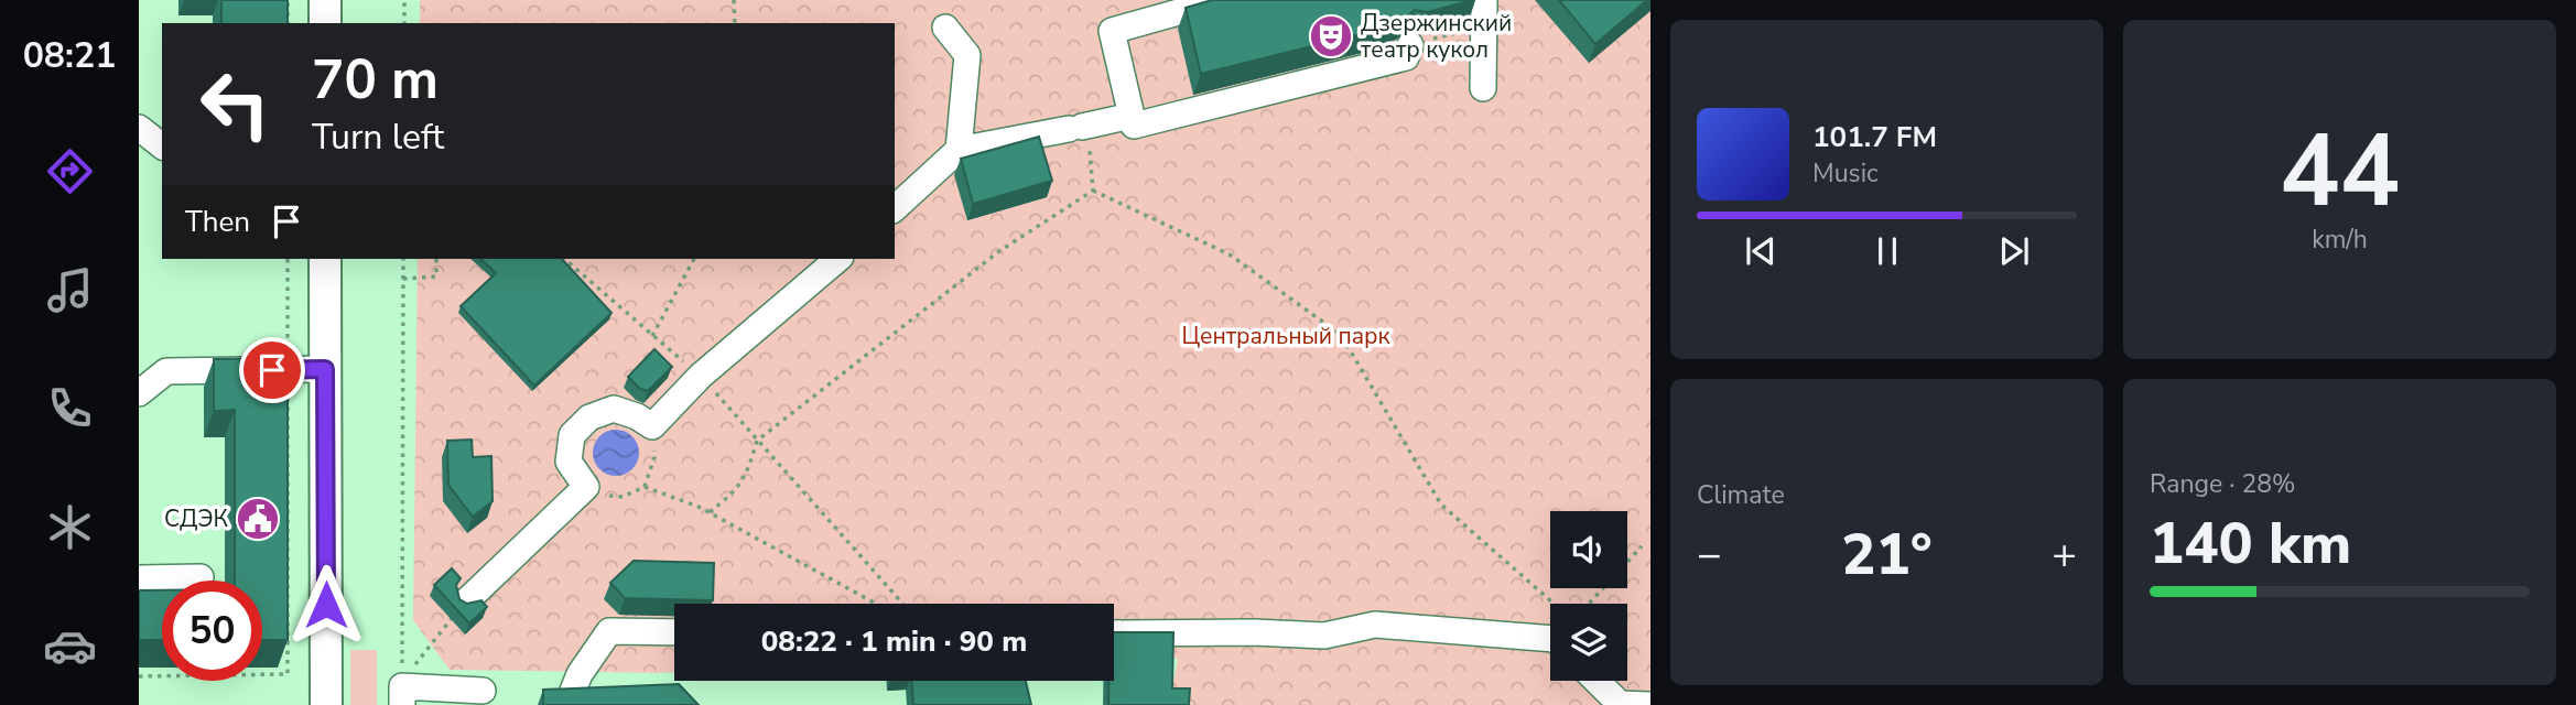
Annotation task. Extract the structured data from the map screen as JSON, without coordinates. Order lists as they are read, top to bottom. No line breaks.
{"parks":["Центральный парк"],"places":{"theatre":["Дзержинский театр кукол"],"public building":["СДЭК"]},"page":{"tabs":"08:21","tile":[["44","km/h"],"Climate",["Range · 28%","140 km"]],"turn":["70 m","Turn left"],"song":["101.7 FM","Music"],"then":"Then","heat":["−","21°","+"],"limit":"50","trip":"08:22 · 1 min · 90 m"}}
